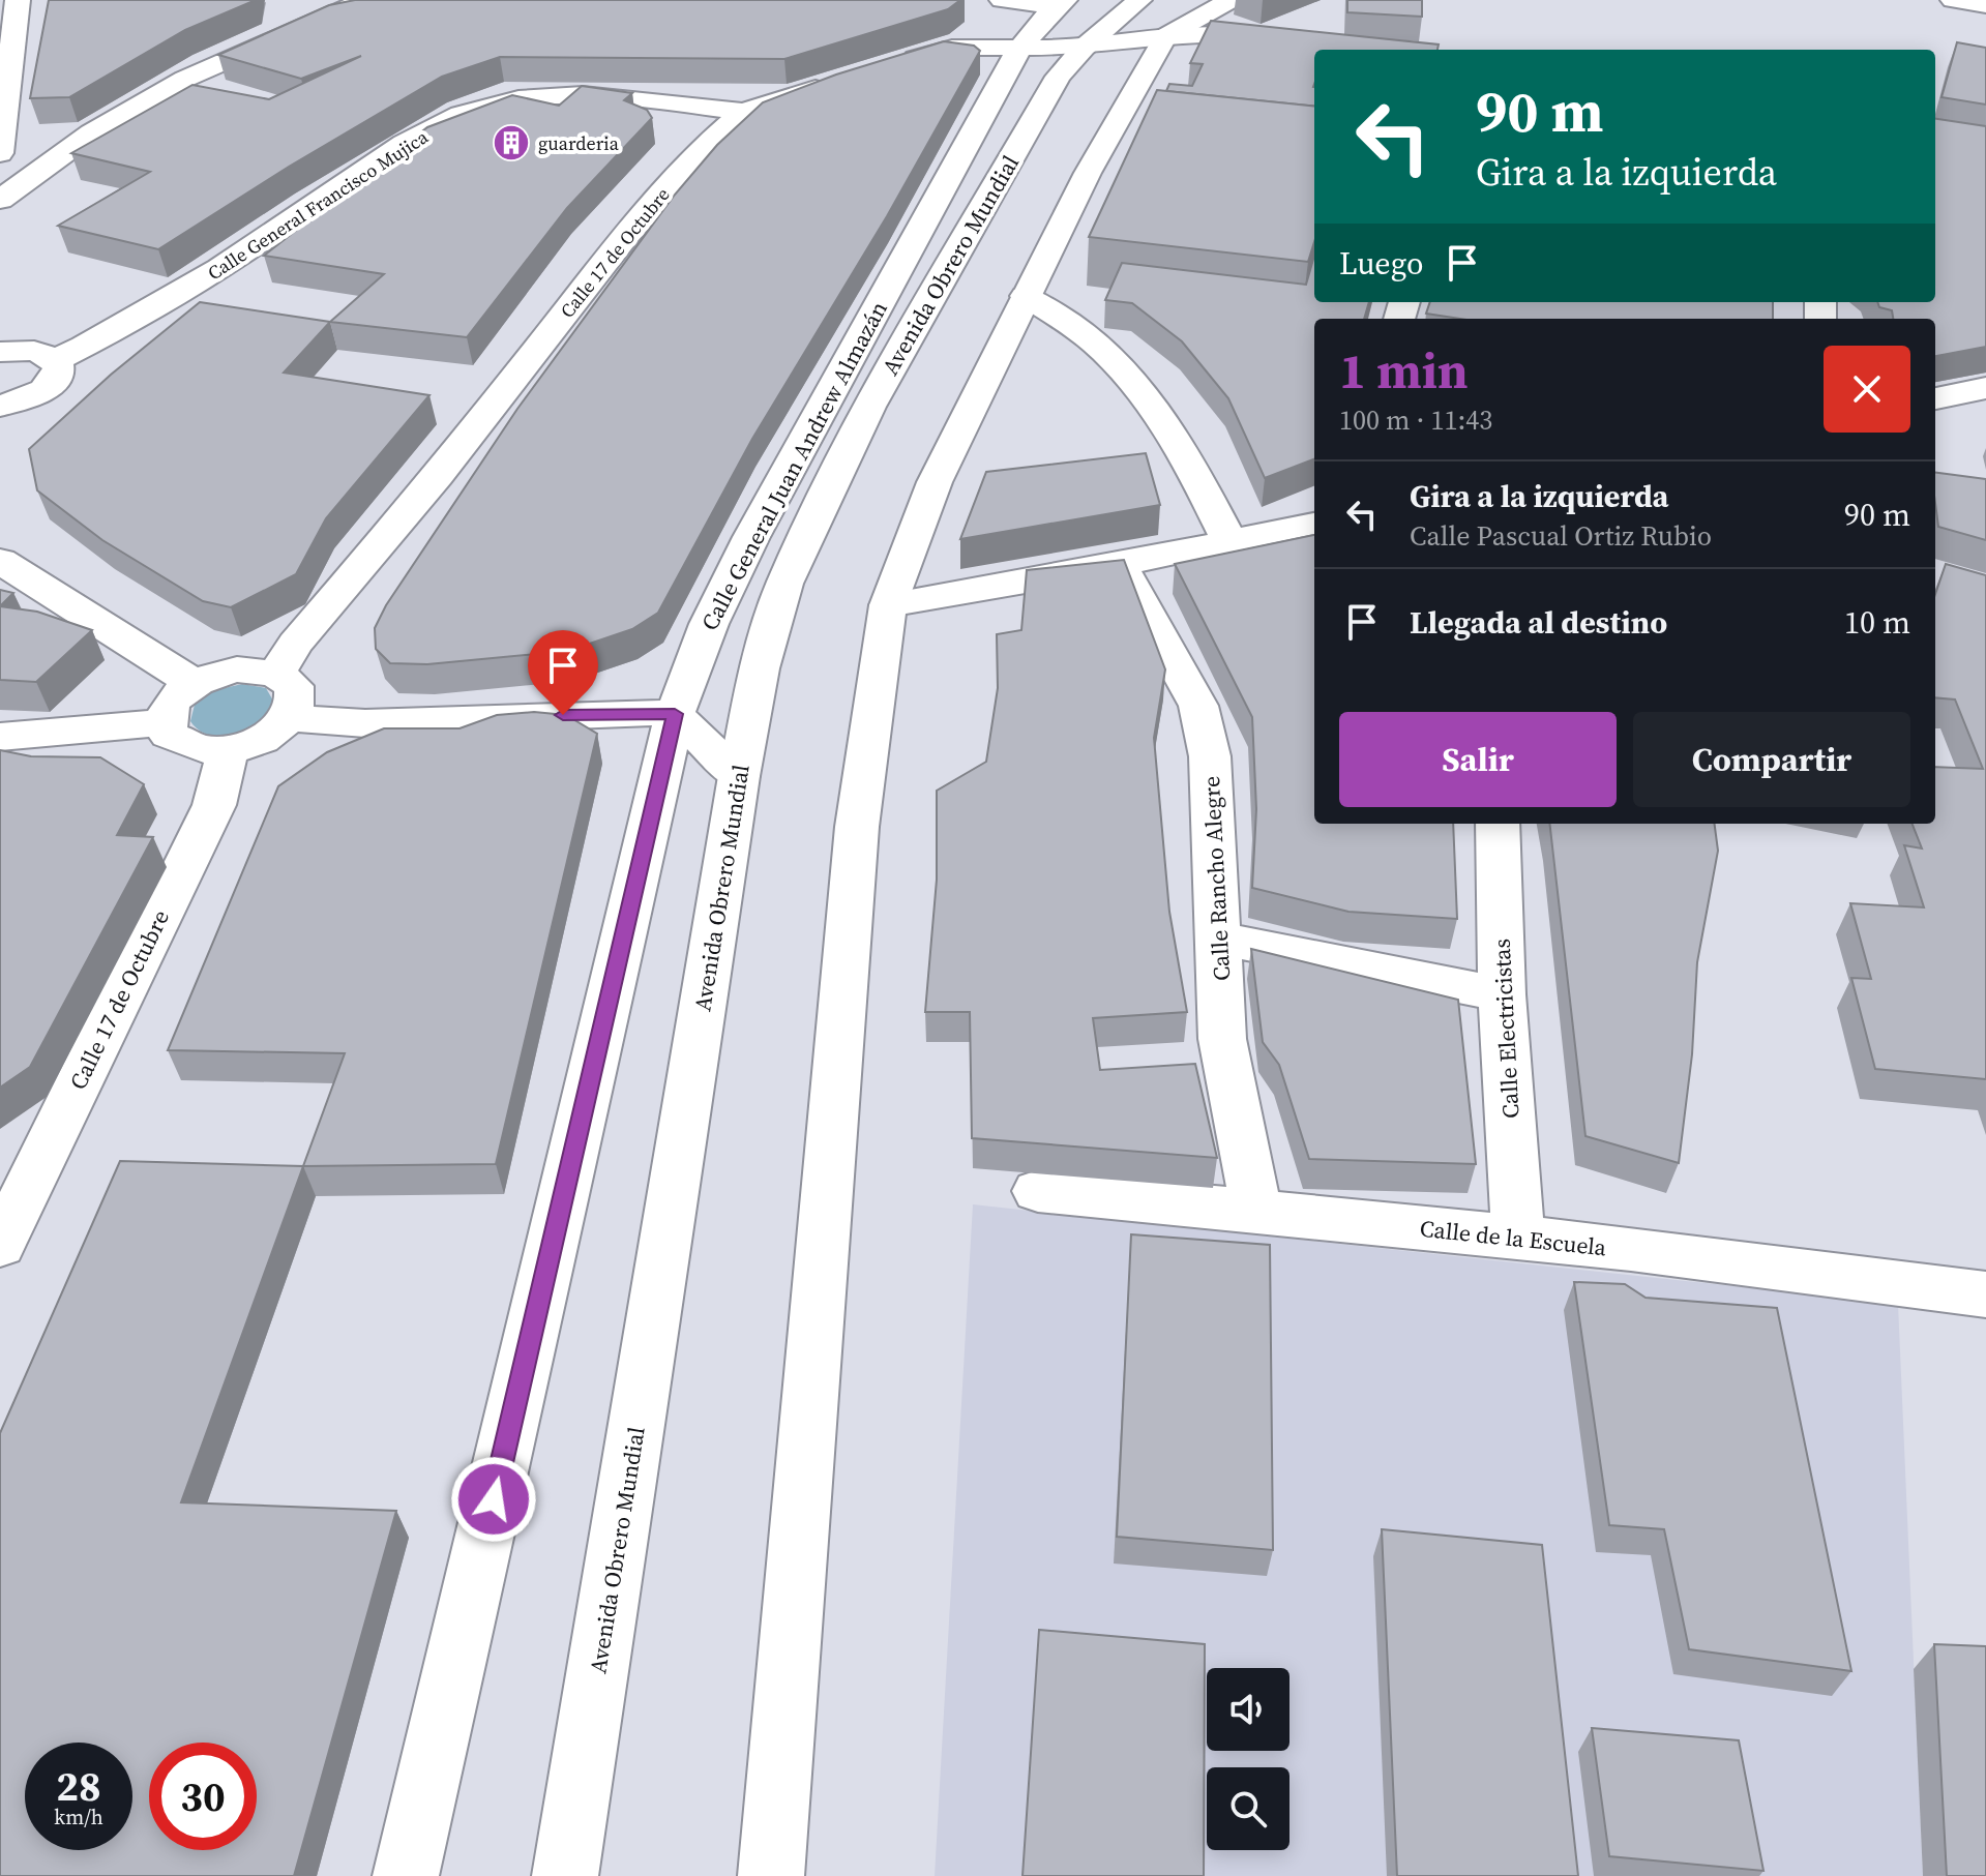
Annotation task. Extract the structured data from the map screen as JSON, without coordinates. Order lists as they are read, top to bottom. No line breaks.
{"streets":{"street":["Calle General Francisco Mujica","Calle 17 de Octubre","Avenida Obrero Mundial","Calle General Juan Andrew Almazán","Calle Rancho Alegre","Calle Electricistas","Calle de la Escuela"]},"crossings":[["Calle General Francisco Mujica","Calle 17 de Octubre"],["Calle Rancho Alegre","Calle de la Escuela"],["Calle Electricistas","Calle de la Escuela"]],"places":{"building":["guarderia"]},"page":{"turn":["90 m","Gira a la izquierda"],"then":"Luego","heading":["1 min","100 m · 11:43"],"list":[{"name":"Gira a la izquierda","note":"Calle Pascual Ortiz Rubio","value":"90 m"},{"name":"Llegada al destino","value":"10 m"}],"buttons":["Salir","Compartir"],"speed":"28 km/h","limit":"30"}}
